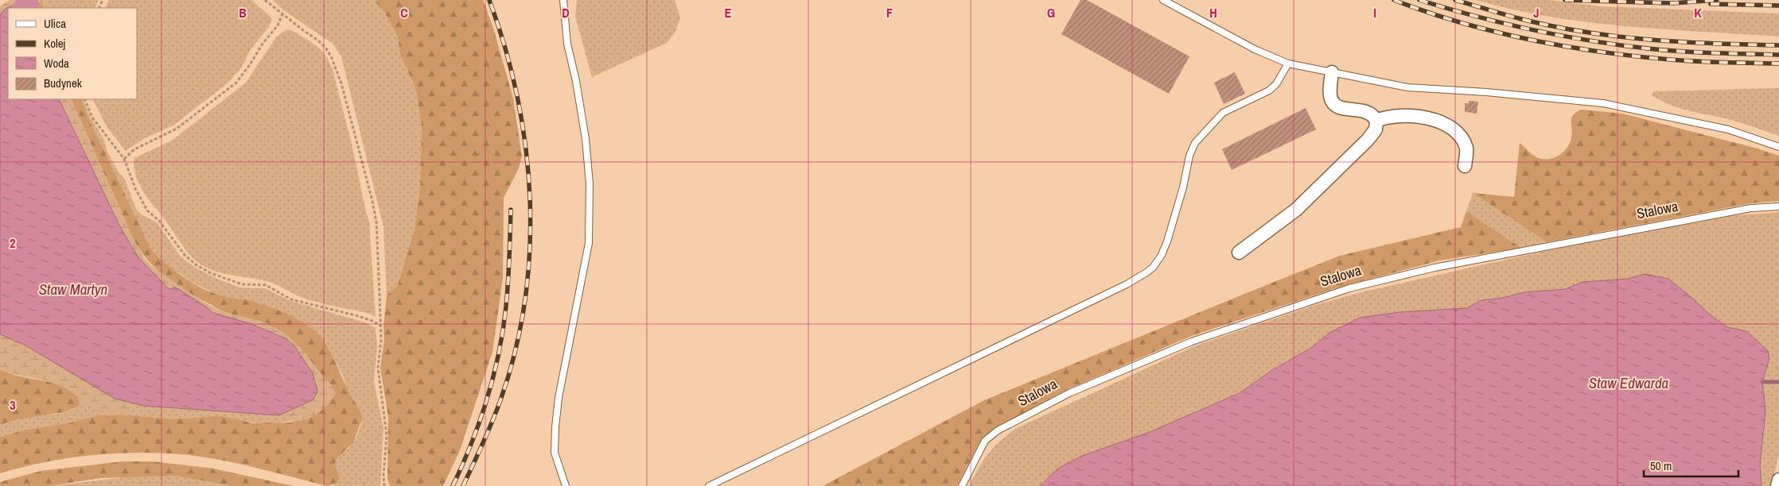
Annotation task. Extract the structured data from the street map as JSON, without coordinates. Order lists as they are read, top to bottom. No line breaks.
{"streets":{"lane":["Stalowa"]},"water":["Staw Martyn","Staw Edwarda"],"legend":["Ulica","Kolej","Woda","Budynek"],"scale_bar":"50 m","grid":{"columns":["B","C","D","E","F","G","H","I","J","K"],"rows":["2","3"]}}
